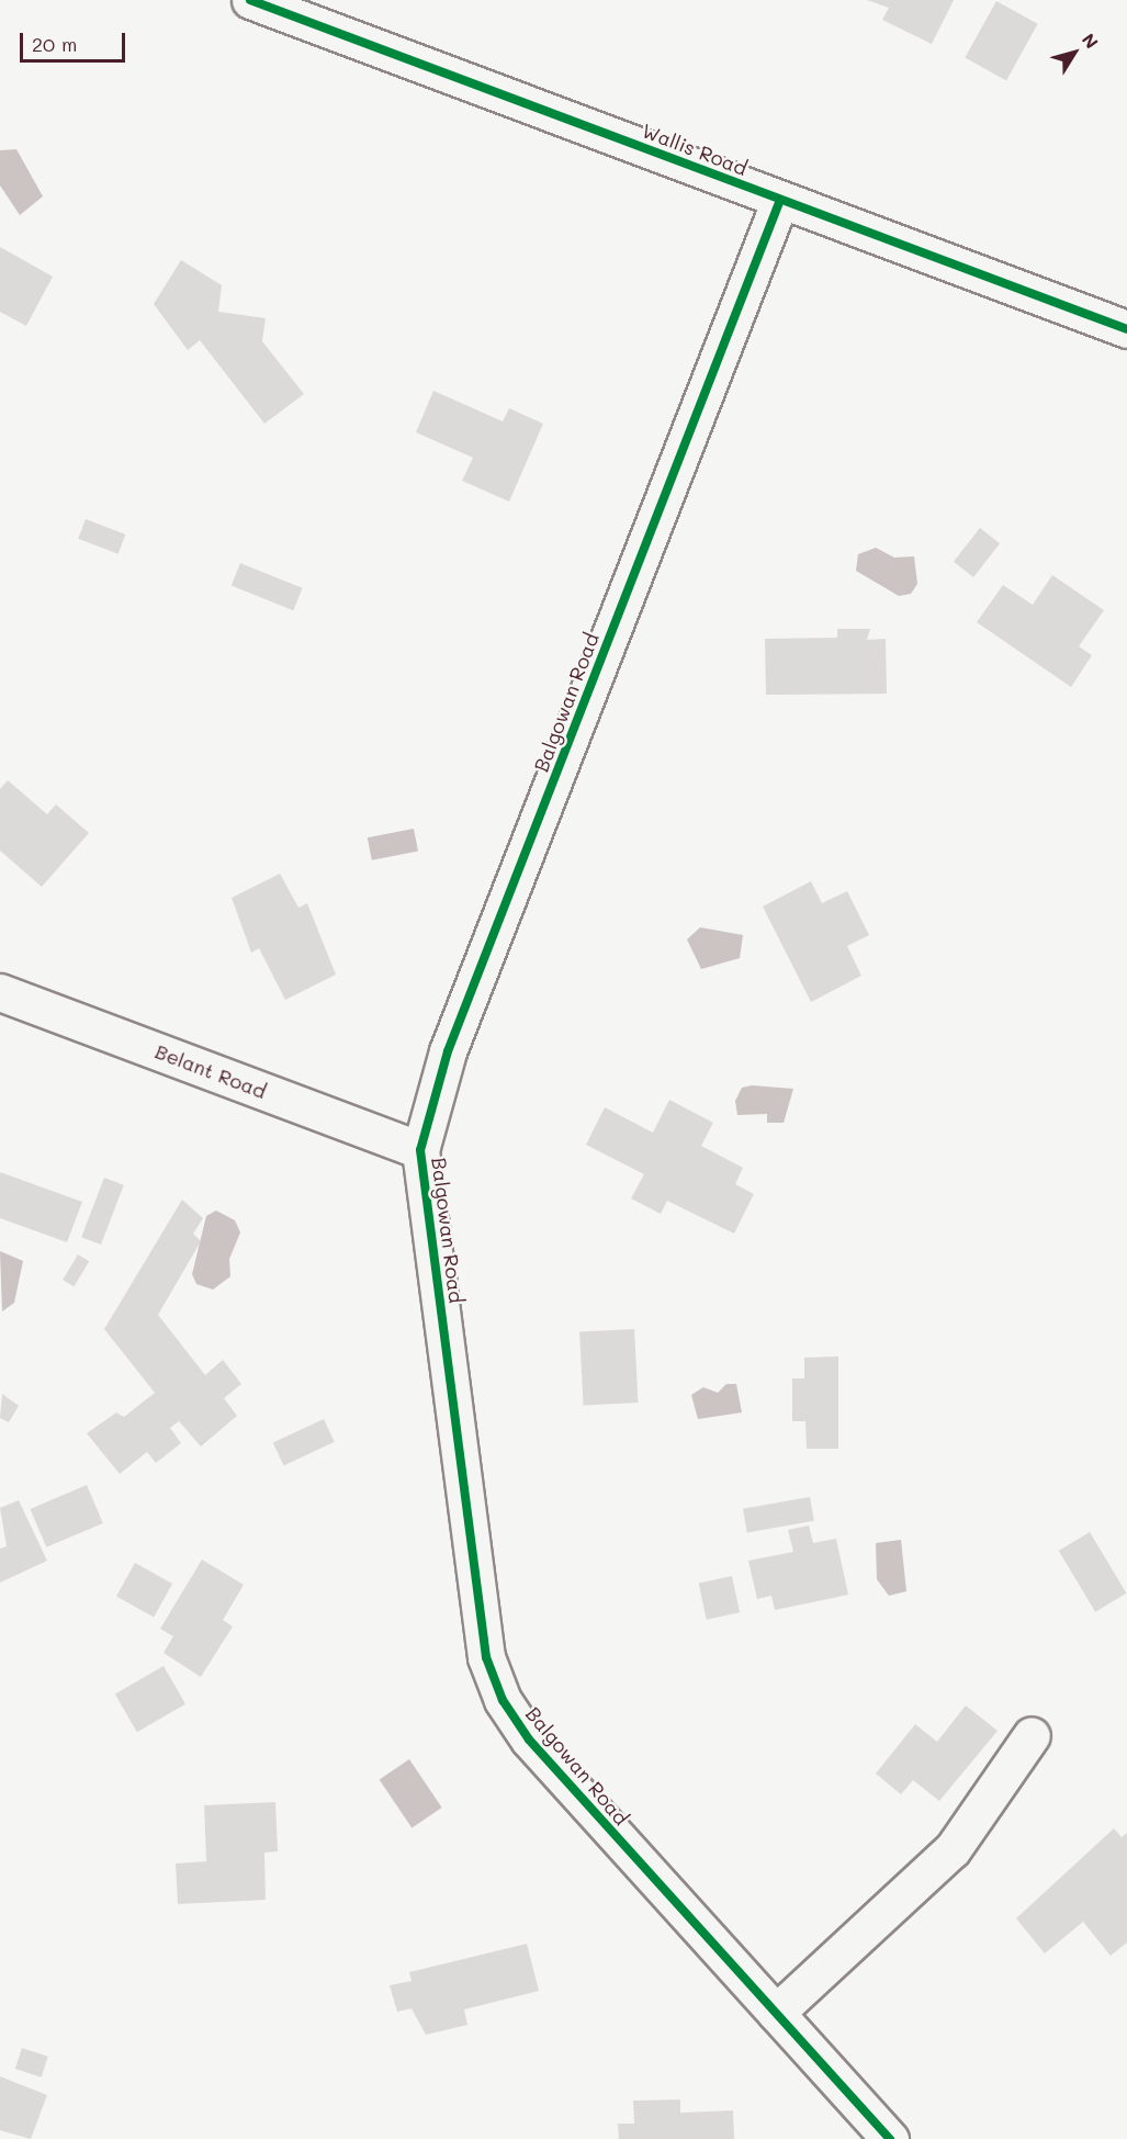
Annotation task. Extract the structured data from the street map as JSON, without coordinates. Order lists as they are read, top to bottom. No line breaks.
{"streets":{"street":["Wallis Road","Balgowan Road","Belant Road"]},"crossings":[["Wallis Road","Balgowan Road"],["Balgowan Road","Belant Road"]],"scale_bar":"20 m","north":"top right"}
